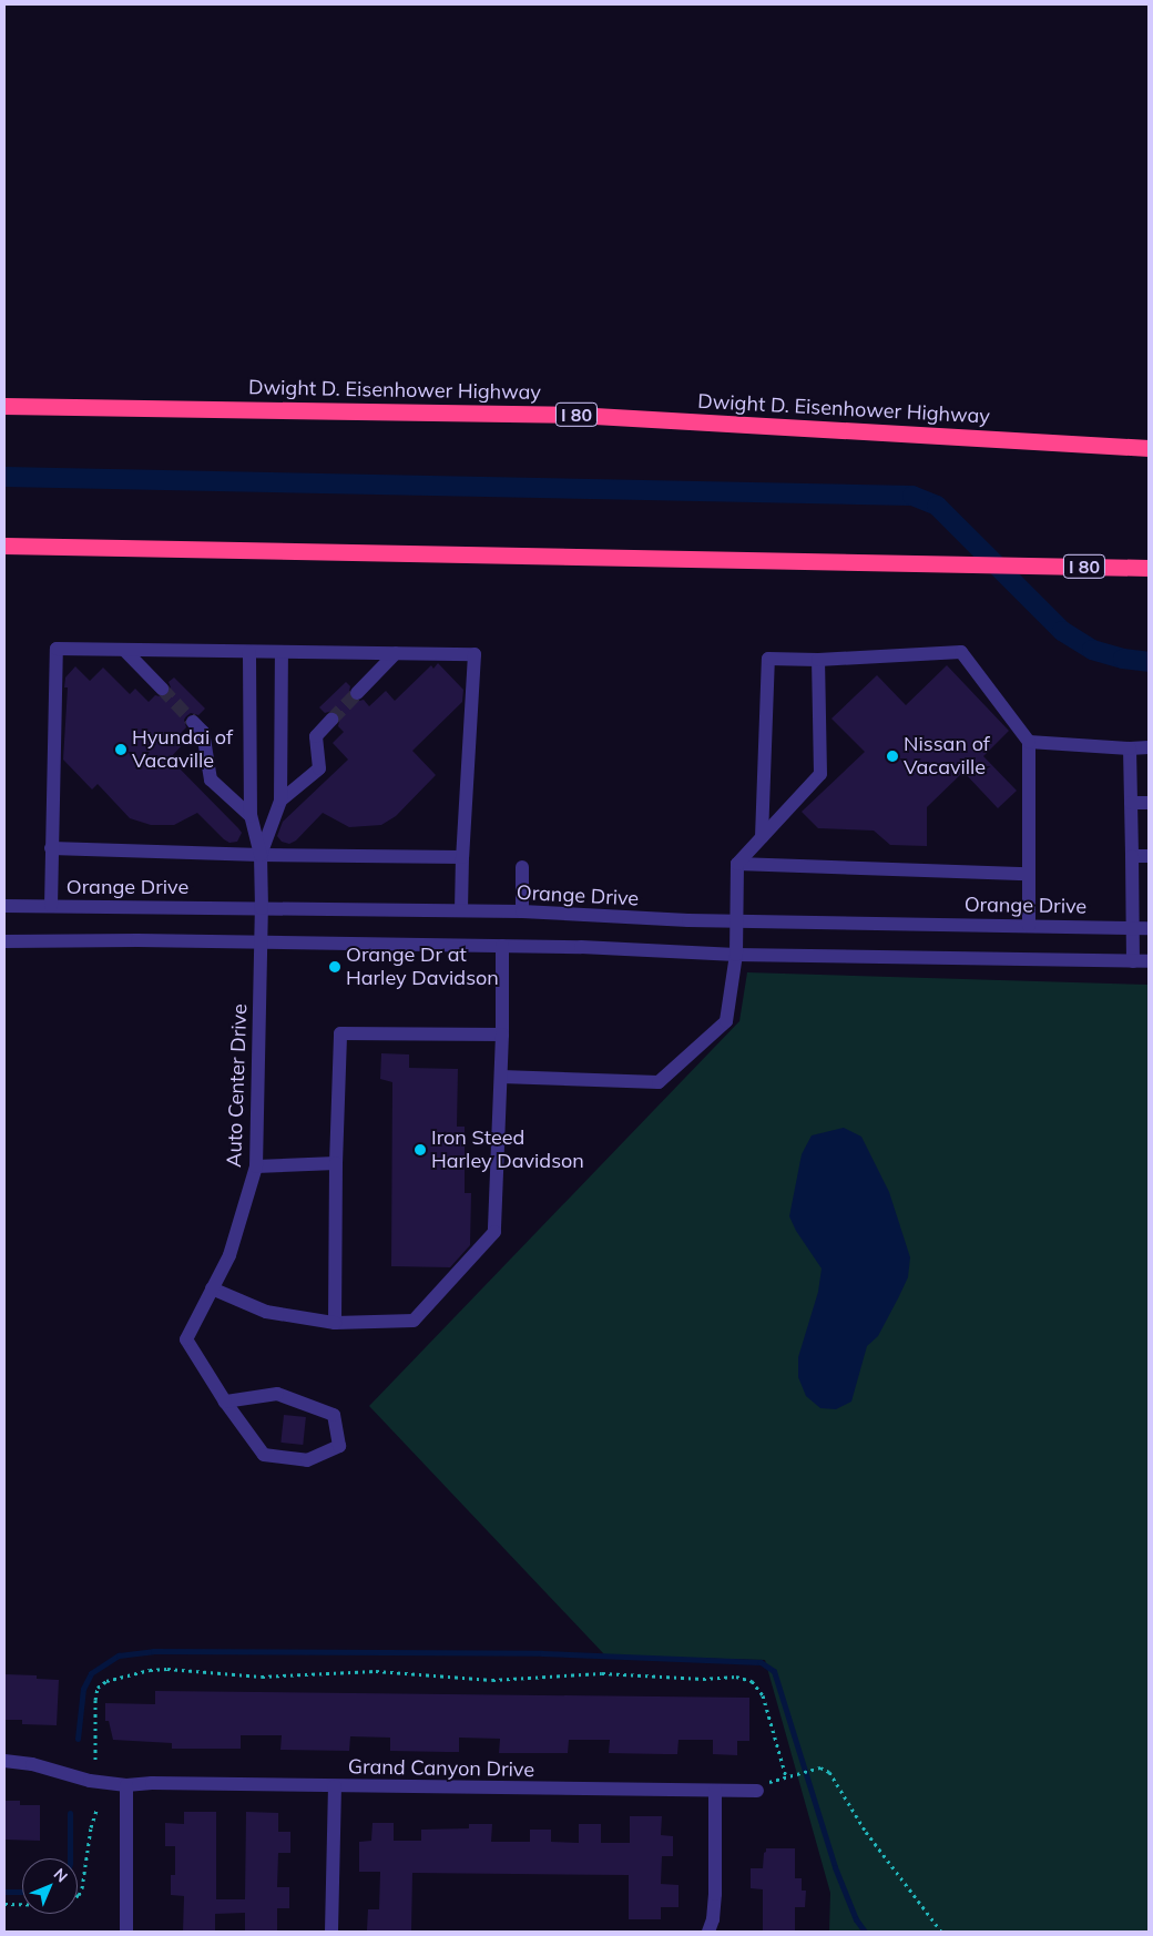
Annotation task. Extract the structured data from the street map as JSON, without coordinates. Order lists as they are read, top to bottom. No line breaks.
{"streets":{"highway":["Dwight D. Eisenhower Highway","I 80"],"street":["Orange Drive","Auto Center Drive","Grand Canyon Drive"]},"crossings":[["Orange Drive","Auto Center Drive"]],"places":["Hyundai of Vacaville","Nissan of Vacaville","Orange Dr at Harley Davidson","Iron Steed Harley Davidson"],"north":"top right"}
